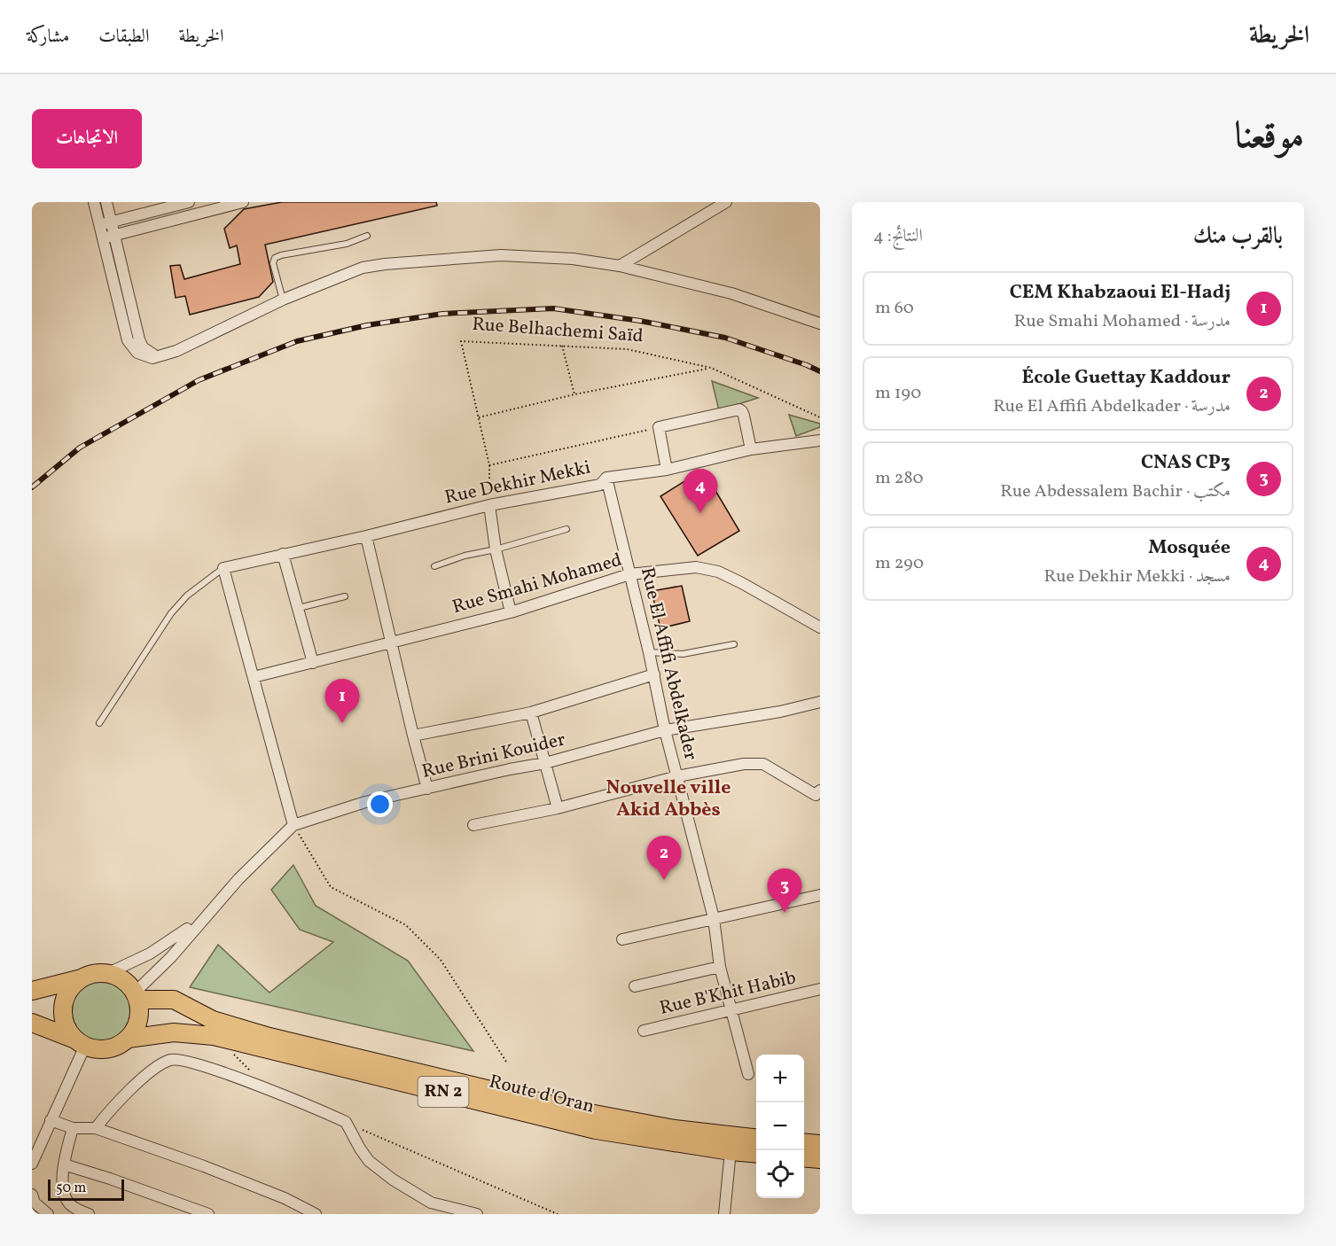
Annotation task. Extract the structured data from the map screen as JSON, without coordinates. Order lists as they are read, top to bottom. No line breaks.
{"streets":{"main road":["RN 2","Route d'Oran"],"street":["Rue Dekhir Mekki","Rue Smahi Mohamed","Rue El Affifi Abdelkader","Rue Brini Kouider","Rue B'Khit Habib"],"path":["Rue Belhachemi Saïd"]},"crossings":[["Rue Belhachemi Saïd","Rue Dekhir Mekki"],["Rue Dekhir Mekki","Rue El Affifi Abdelkader"],["Rue Smahi Mohamed","Rue El Affifi Abdelkader"],["Rue El Affifi Abdelkader","Rue Brini Kouider"],["Rue El Affifi Abdelkader","Rue B'Khit Habib"]],"districts":["Nouvelle ville Akid Abbès"],"scale_bar":"50 m","page":{"header":"الخريطة","nav":["الخريطة","الطبقات","مشاركة"],"title":"موقعنا","buttons":"الاتجاهات","heading":["بالقرب منك","النتائج: 4"],"list":[{"mark":"1","name":"CEM Khabzaoui El-Hadj","note":"مدرسة · Rue Smahi Mohamed","value":"60 m"},{"mark":"2","name":"École Guettay Kaddour","note":"مدرسة · Rue El Affifi Abdelkader","value":"190 m"},{"mark":"3","name":"CNAS CP3","note":"مكتب · Rue Abdessalem Bachir","value":"280 m"},{"mark":"4","name":"Mosquée","note":"مسجد · Rue Dekhir Mekki","value":"290 m"}],"pins":["4","1","2","3"],"map_buttons":["+","−"],"scale":"50 m"}}
